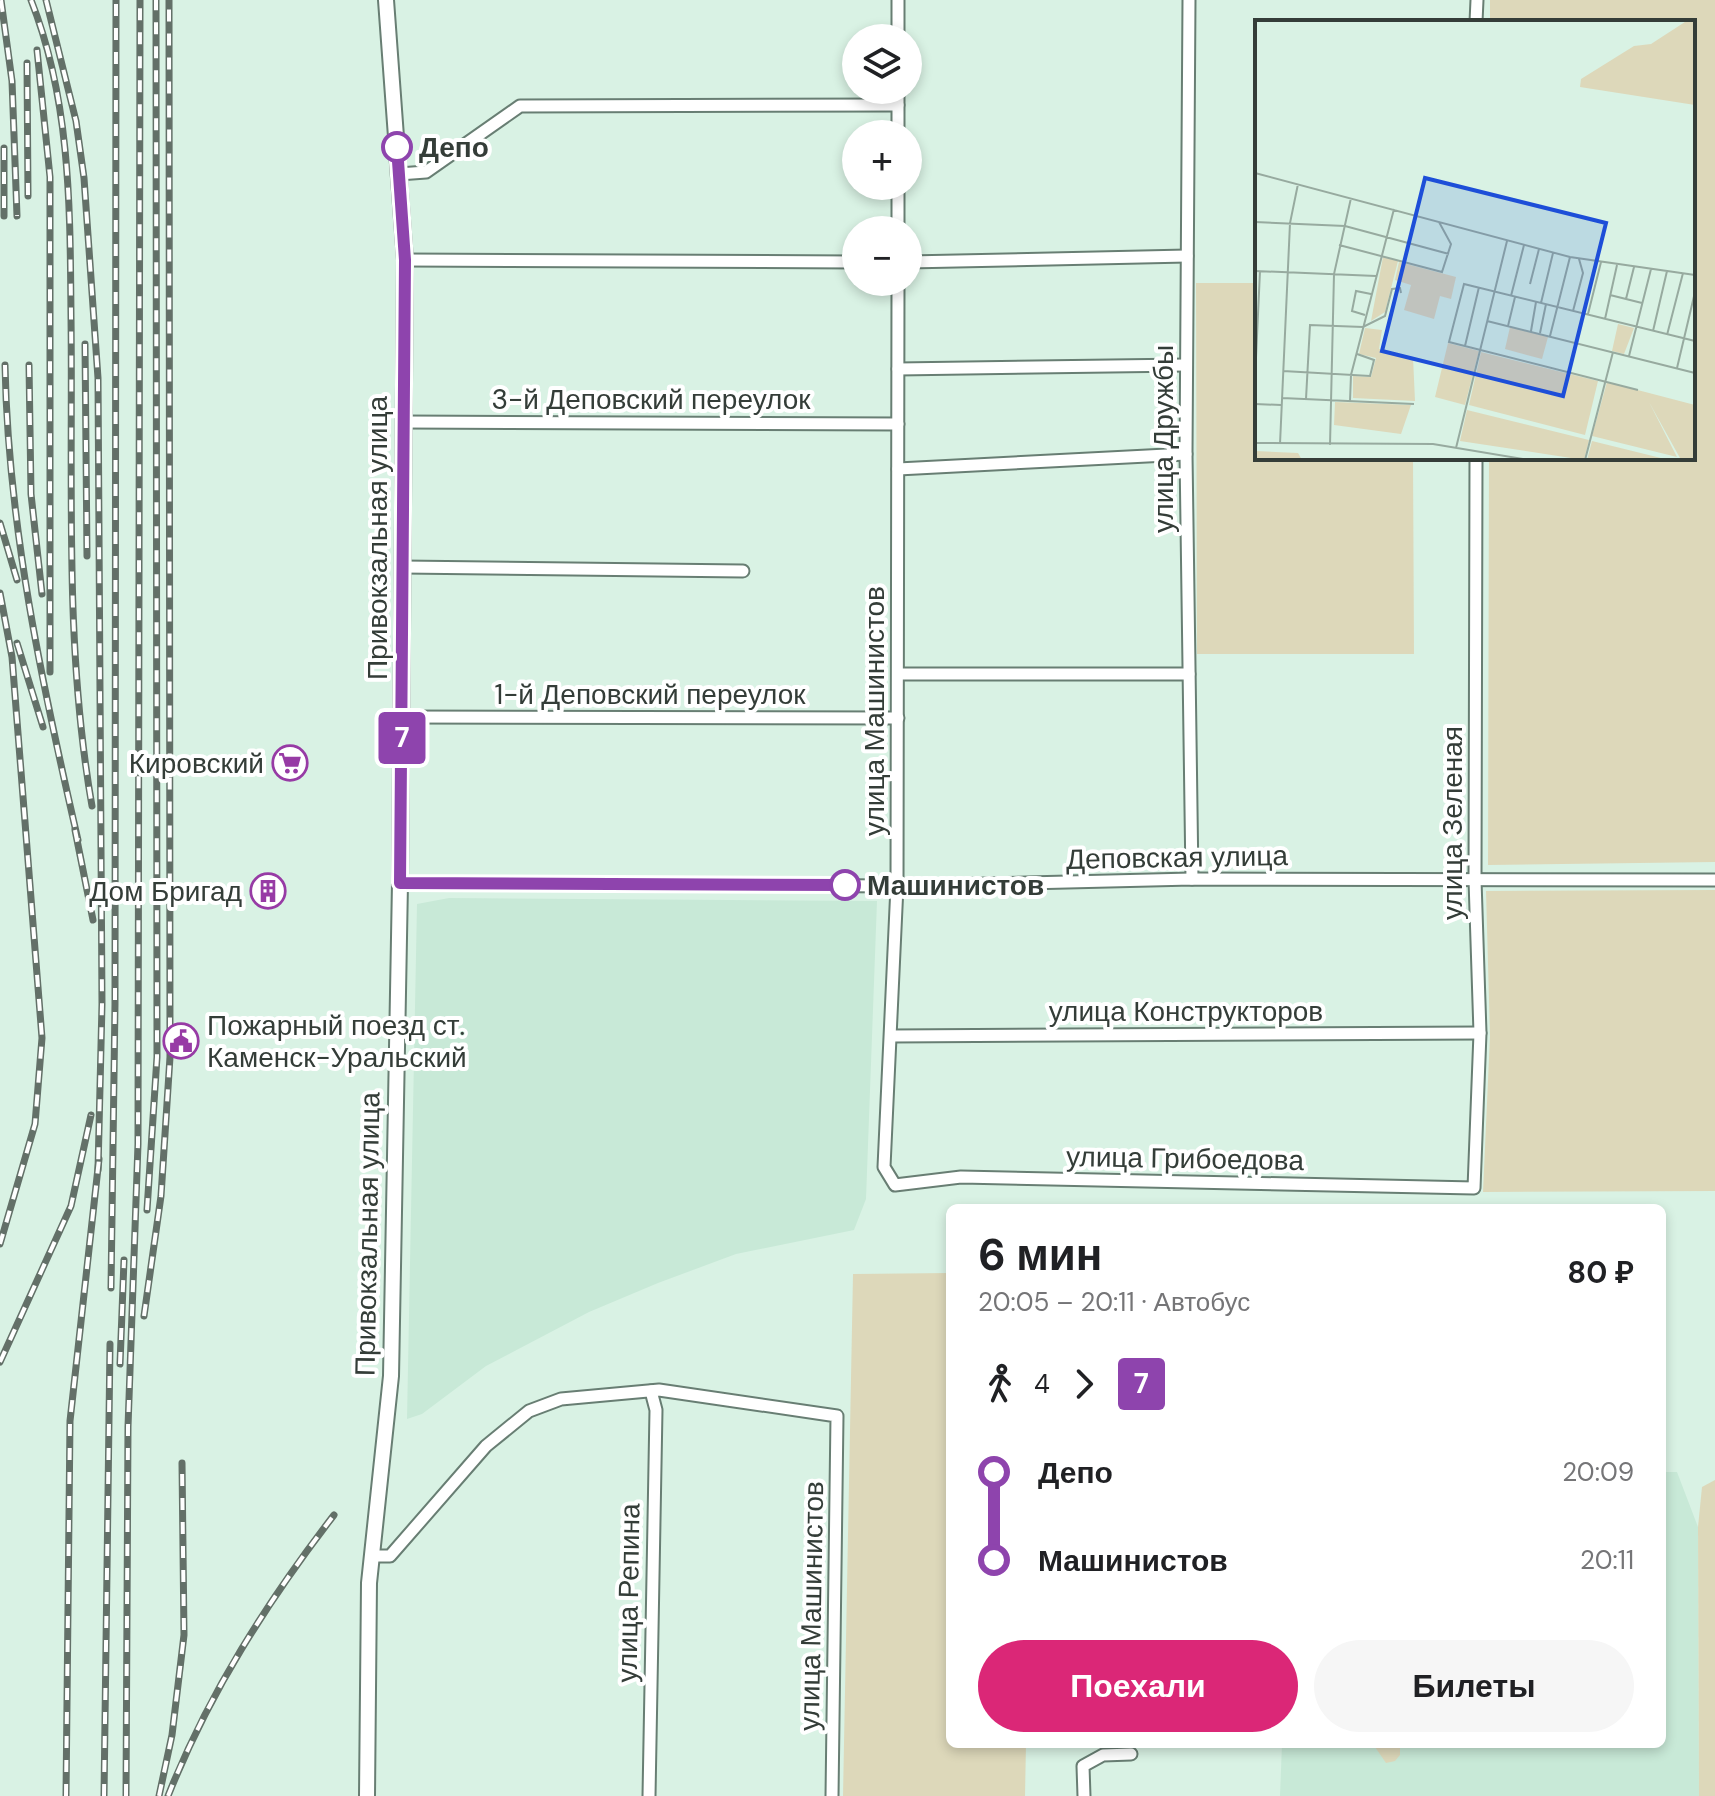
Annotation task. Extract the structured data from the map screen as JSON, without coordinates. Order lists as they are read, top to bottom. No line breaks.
{"streets":{"street":["3-й Деповский переулок","улица Дружбы","Привокзальная улица","1-й Деповский переулок","улица Машинистов","улица Зеленая","Деповская улица","улица Конструкторов","улица Грибоедова","улица Репина"]},"crossings":[["3-й Деповский переулок","Привокзальная улица"],["3-й Деповский переулок","улица Машинистов"],["улица Дружбы","Деповская улица"],["Привокзальная улица","1-й Деповский переулок"],["Привокзальная улица","Деповская улица"],["1-й Деповский переулок","улица Машинистов"],["улица Машинистов","Деповская улица"],["улица Машинистов","улица Конструкторов"],["улица Машинистов","улица Грибоедова"],["улица Машинистов","улица Репина"],["улица Зеленая","Деповская улица"],["улица Зеленая","улица Конструкторов"],["улица Зеленая","улица Грибоедова"]],"places":{"other":["Депо","Машинистов"],"supermarket":["Кировский"],"building":["Дом Бригад"],"public building":["Пожарный поезд ст. Каменск-Уральский"]},"lines":["bus line 7"],"page":{"on_map":"7","map_buttons":["+","−"],"heading":["6 мин","20:05 – 20:11 · Автобус","80 ₽"],"legs":["4","7"],"list":[{"name":"Депо","value":"20:09"},{"name":"Машинистов","value":"20:11"}],"buttons":["Поехали","Билеты"]}}
